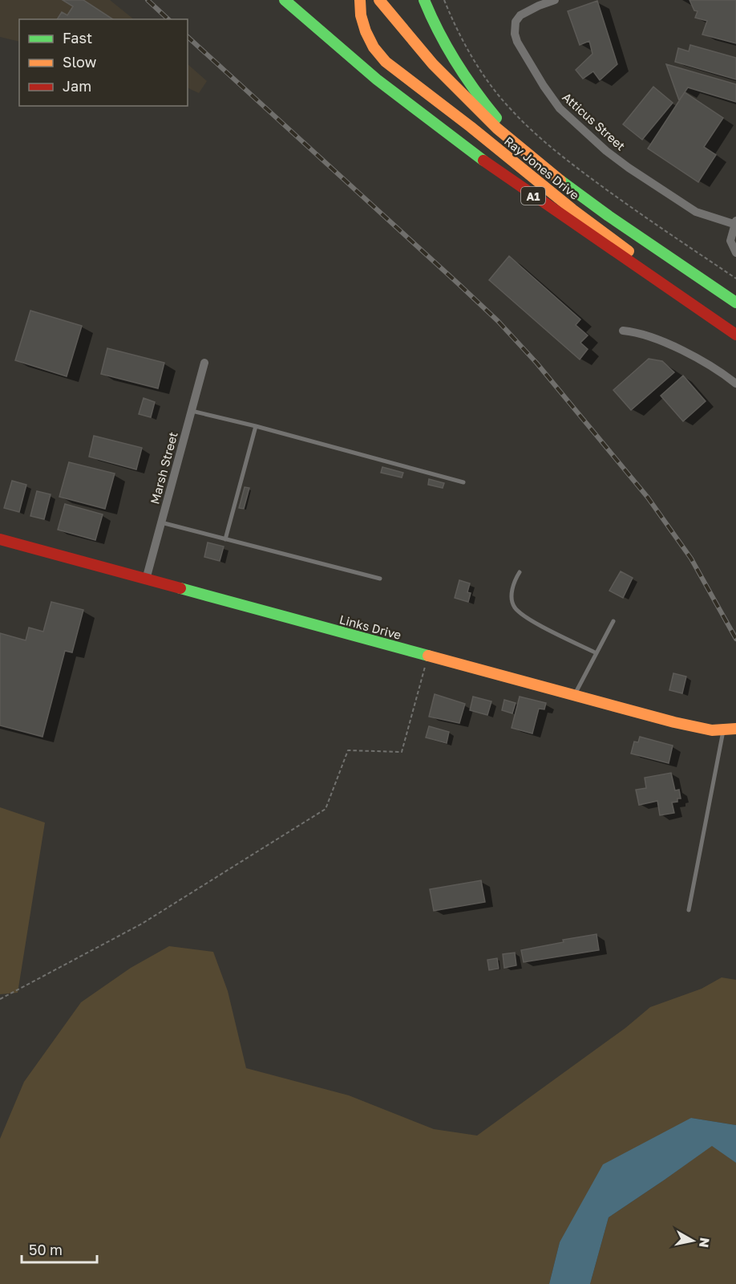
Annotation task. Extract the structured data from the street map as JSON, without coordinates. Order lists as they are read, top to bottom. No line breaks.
{"streets":{"main road":["Ray Jones Drive","A1","Links Drive"],"street":["Atticus Street","Marsh Street"]},"crossings":[["Ray Jones Drive","A1"],["Marsh Street","Links Drive"]],"legend":["Fast","Slow","Jam"],"scale_bar":"50 m","north":"right"}
